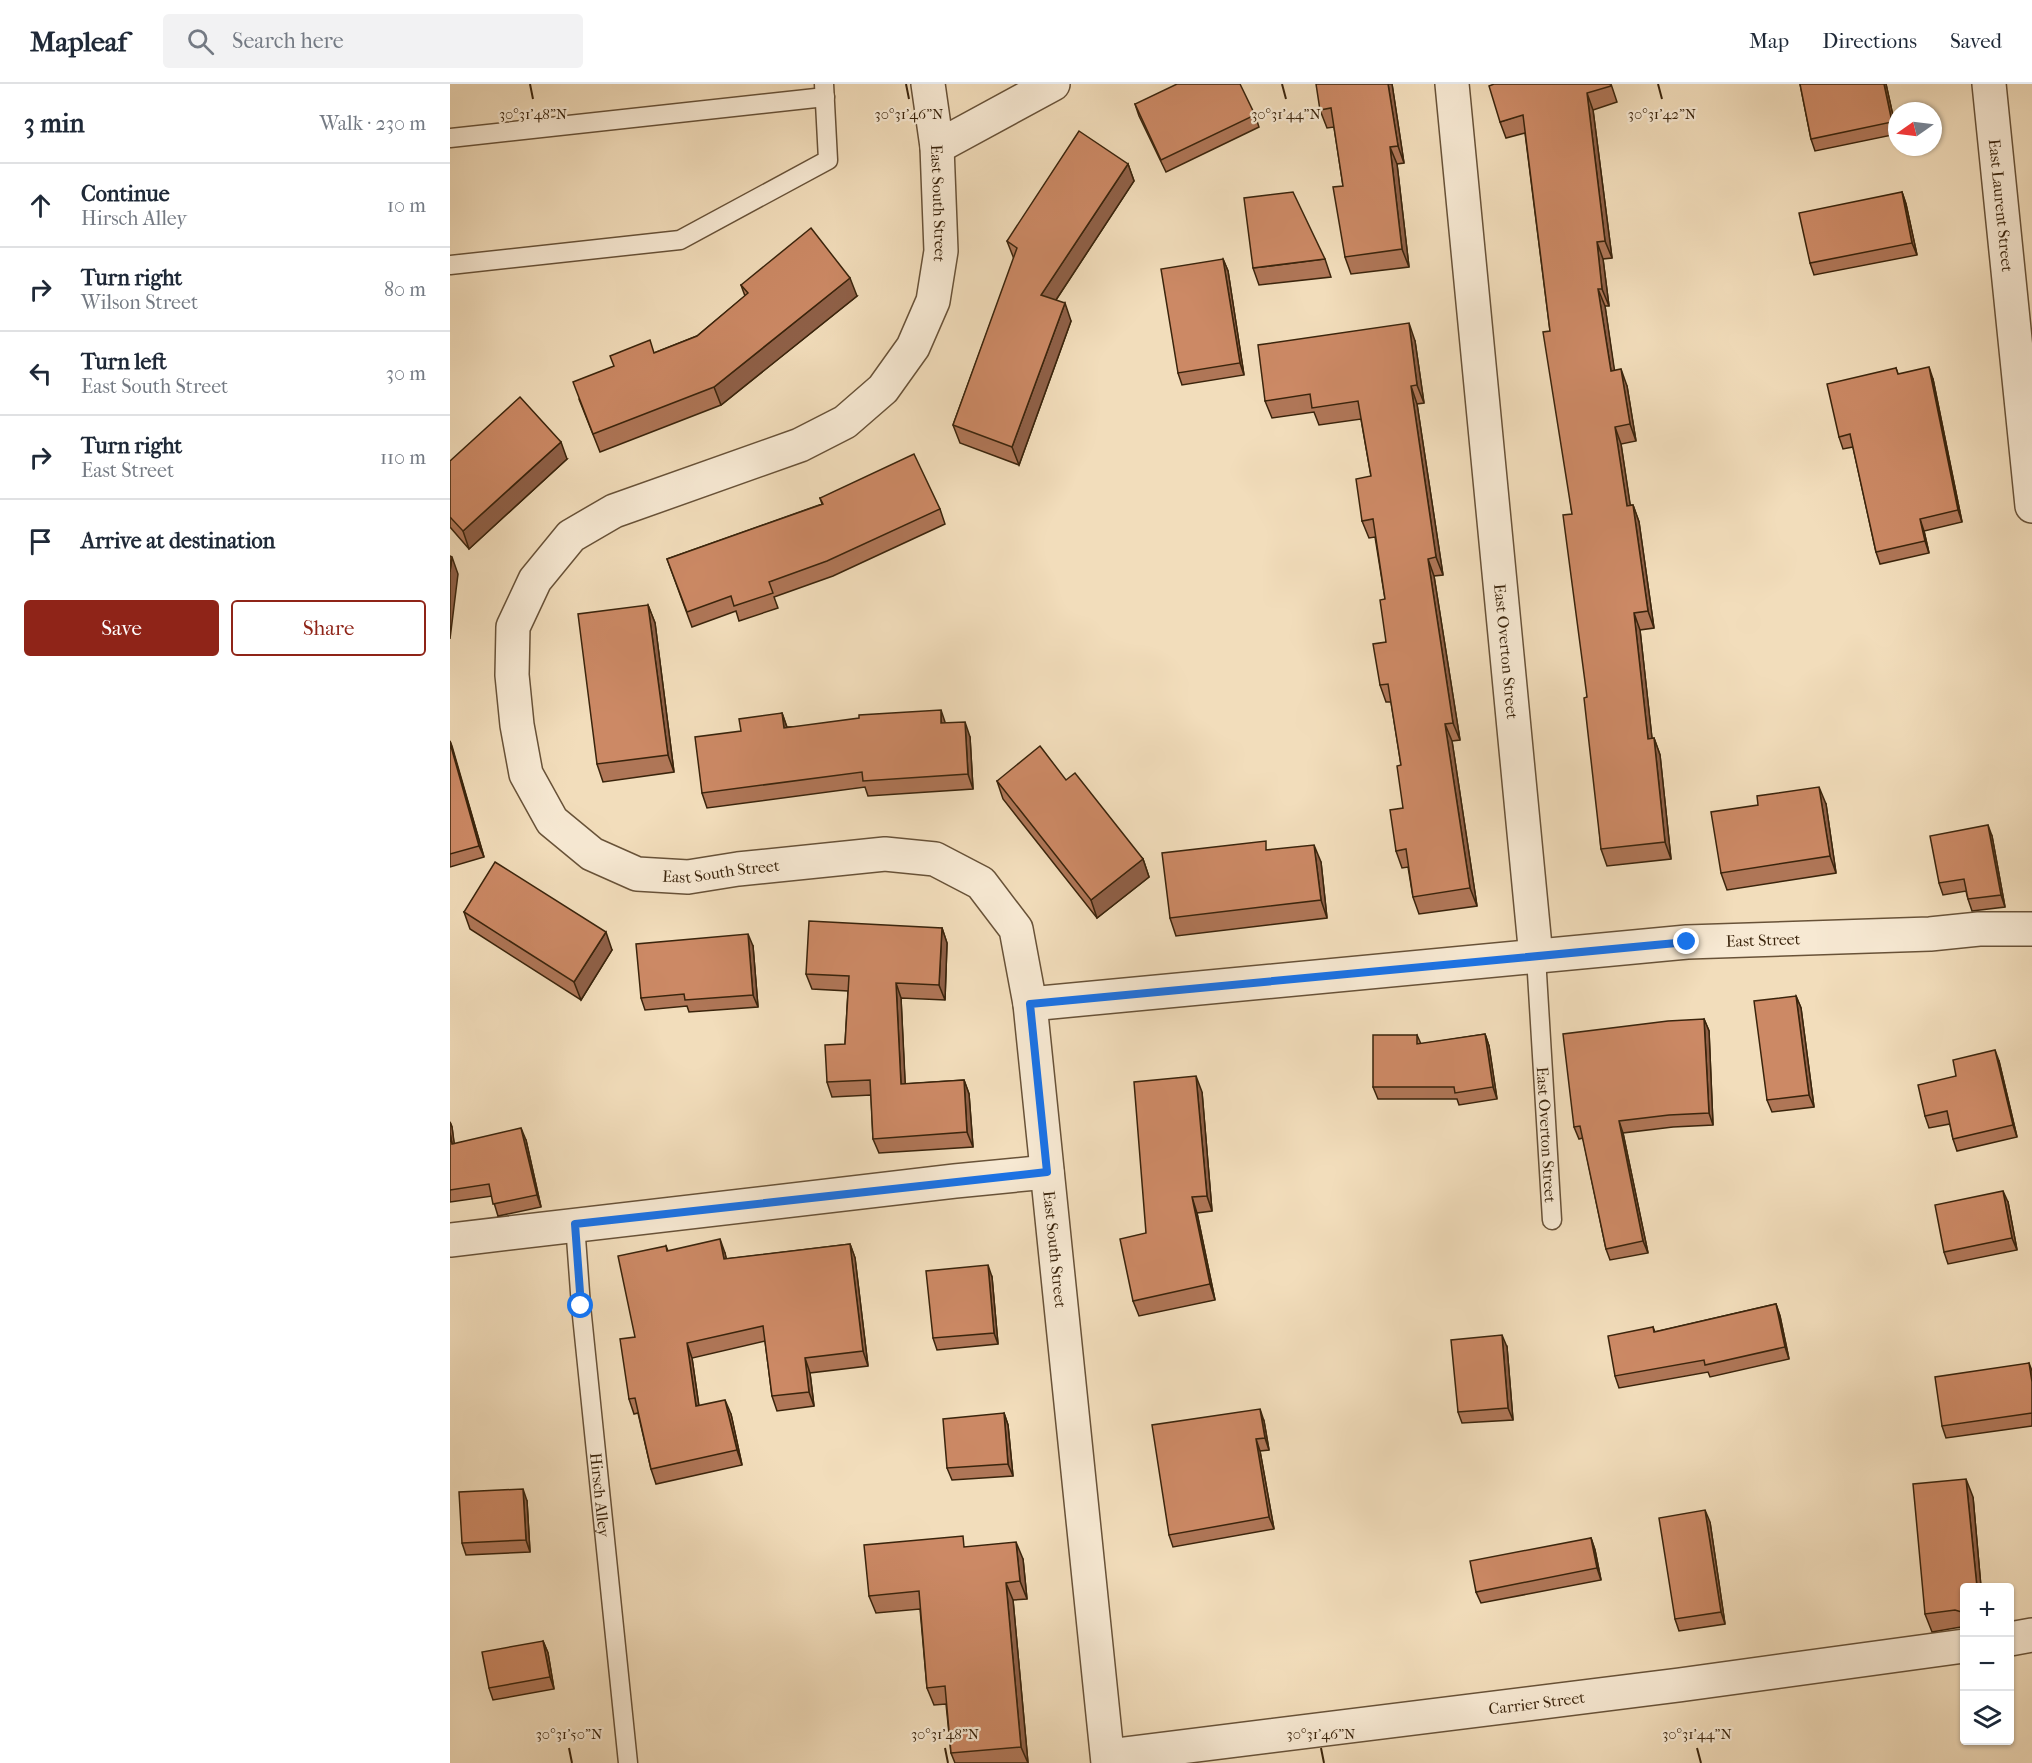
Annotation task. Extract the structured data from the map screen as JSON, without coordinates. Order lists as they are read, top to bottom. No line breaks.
{"streets":{"street":["East South Street","East Laurent Street","East Overton Street","East Street","Carrier Street"],"lane":["Hirsch Alley"]},"crossings":[["East South Street","East Street"],["East South Street","Carrier Street"],["East Overton Street","East Street"]],"north":"left","page":{"header":"Mapleaf","search":"Search here","nav":["Map","Directions","Saved"],"heading":["3 min","Walk · 230 m"],"list":[["Continue","Hirsch Alley","10 m"],["Turn right","Wilson Street","80 m"],["Turn left","East South Street","30 m"],["Turn right","East Street","110 m"],"Arrive at destination"],"buttons":["Save","Share"],"map_buttons":["+","−"]},"coordinates":["30°31'48\"N","30°31'46\"N","30°31'44\"N","30°31'42\"N","30°31'50\"N"]}
